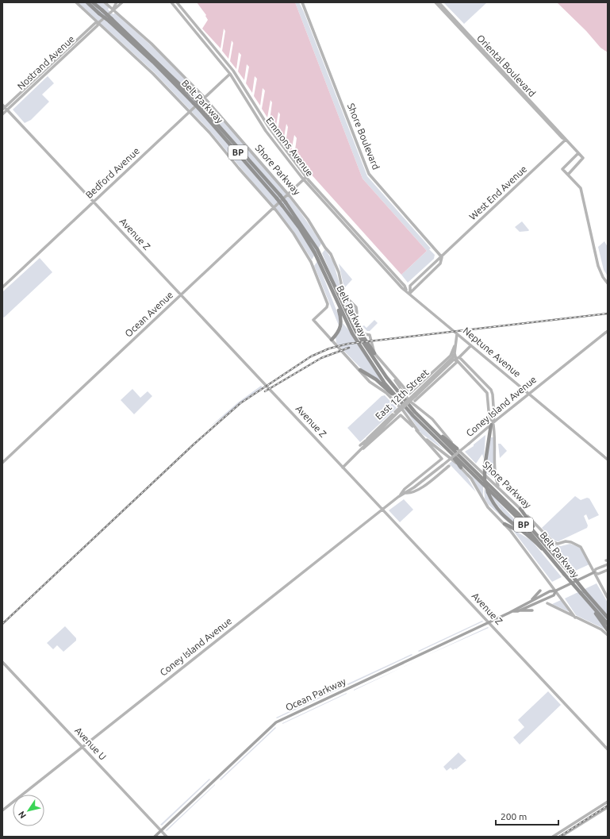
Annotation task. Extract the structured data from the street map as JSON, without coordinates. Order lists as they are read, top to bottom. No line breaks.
{"streets":{"highway":["Belt Parkway","BP"],"main road":["Nostrand Avenue","Oriental Boulevard","Shore Boulevard","Emmons Avenue","Shore Parkway","Bedford Avenue","West End Avenue","Avenue Z","Ocean Avenue","Neptune Avenue","East 12th Street","Coney Island Avenue","Ocean Parkway","Avenue U"]},"crossings":[["Nostrand Avenue","Shore Parkway"],["Nostrand Avenue","Avenue Z"],["Oriental Boulevard","West End Avenue"],["Shore Boulevard","West End Avenue"],["Emmons Avenue","Bedford Avenue"],["Emmons Avenue","Ocean Avenue"],["Emmons Avenue","Neptune Avenue"],["Shore Parkway","Bedford Avenue"],["Shore Parkway","Ocean Avenue"],["Shore Parkway","East 12th Street"],["Shore Parkway","Ocean Parkway"],["Bedford Avenue","Avenue Z"],["Avenue Z","Ocean Avenue"],["Avenue Z","East 12th Street"],["Avenue Z","Coney Island Avenue"],["Avenue Z","Ocean Parkway"],["Neptune Avenue","East 12th Street"],["Neptune Avenue","Coney Island Avenue"],["Coney Island Avenue","Avenue U"],["Ocean Parkway","Avenue U"]],"scale_bar":"200 m","north":"bottom left"}
